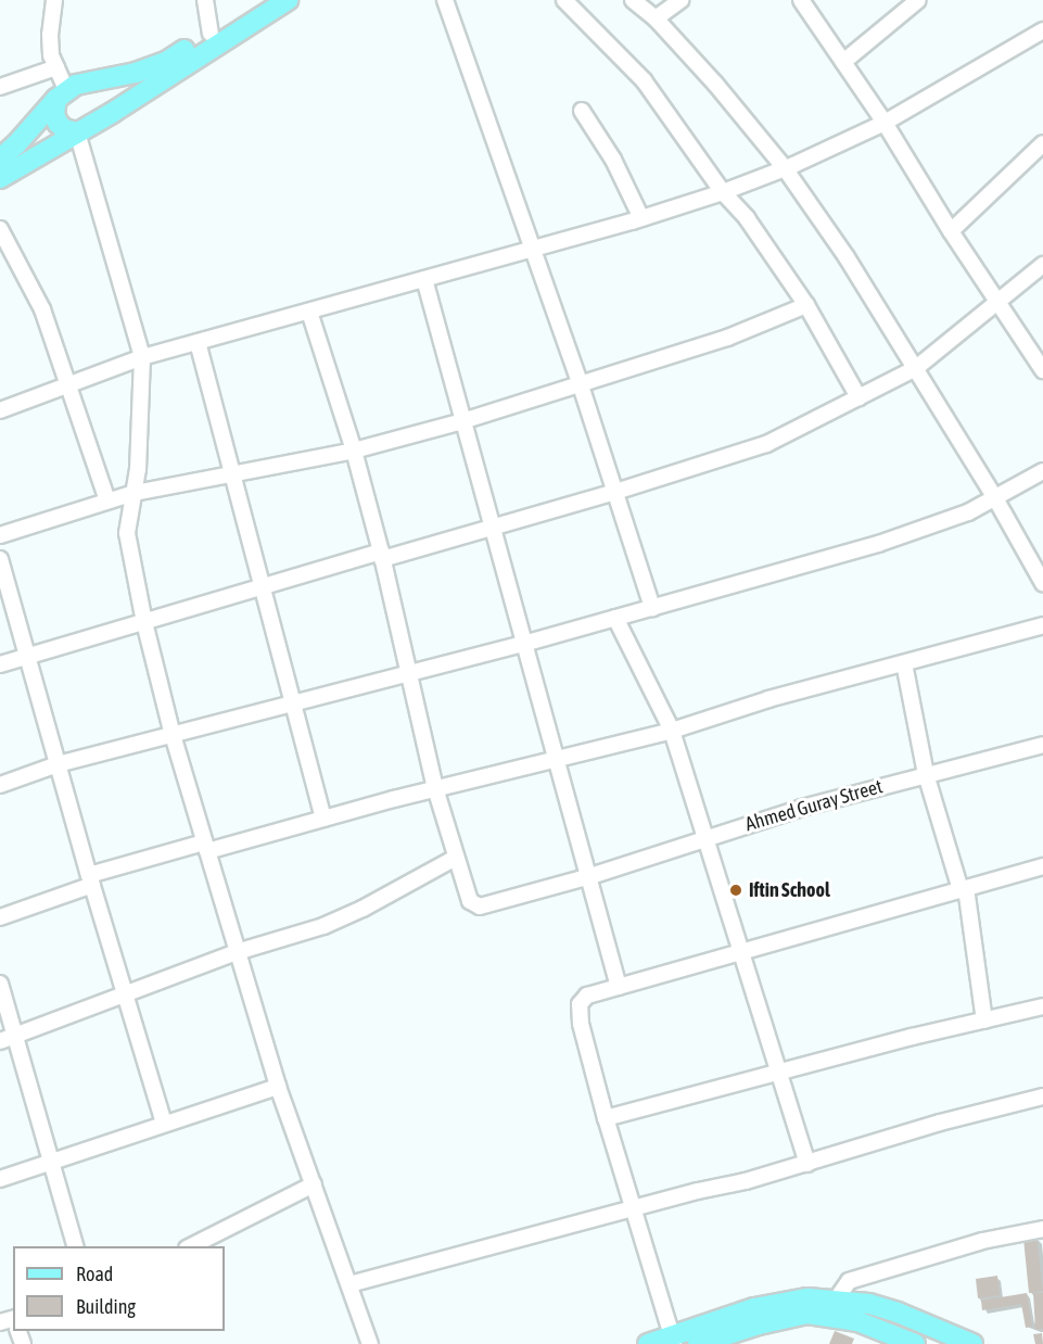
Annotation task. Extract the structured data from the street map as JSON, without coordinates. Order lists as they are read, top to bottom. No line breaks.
{"streets":{"street":["Ahmed Guray Street"]},"places":["Iftin School"],"legend":["Road","Building"]}
